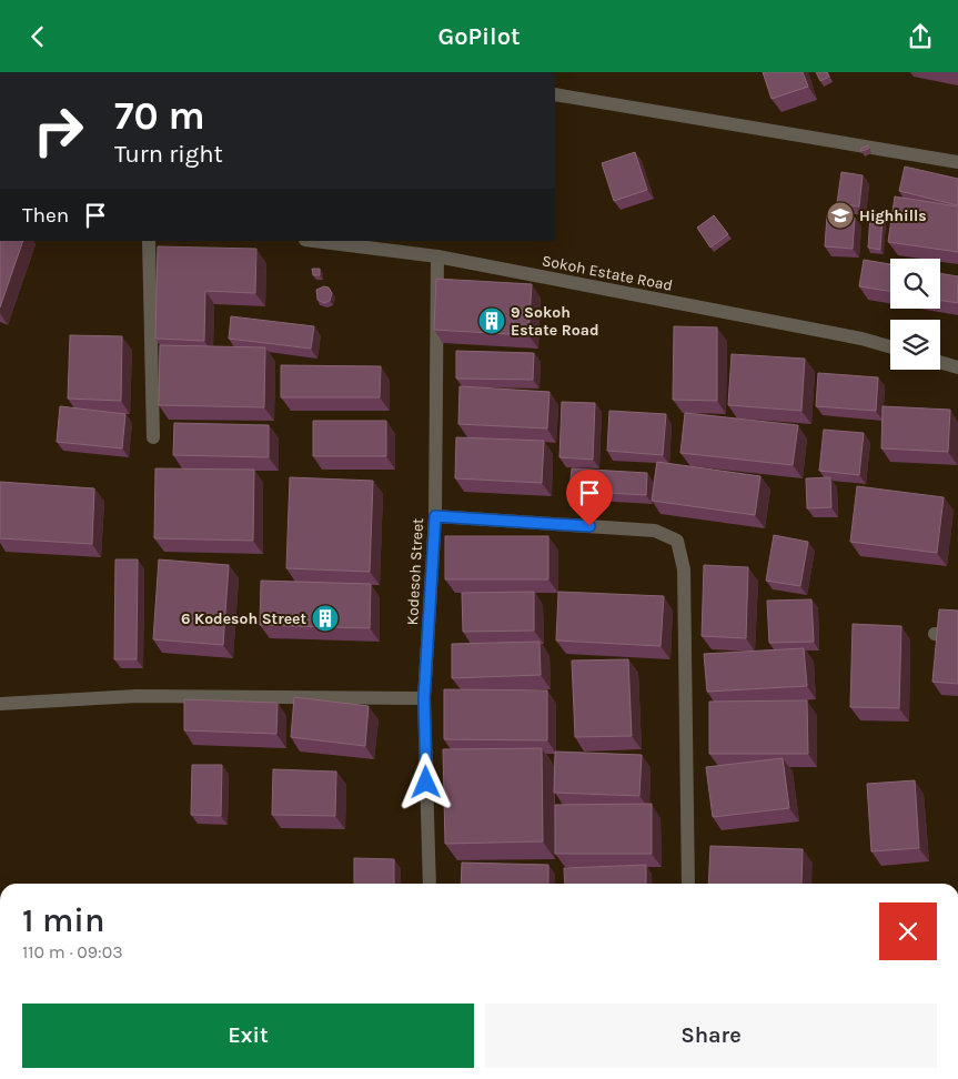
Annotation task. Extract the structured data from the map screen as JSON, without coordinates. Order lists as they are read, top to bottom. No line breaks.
{"streets":{"street":["Sokoh Estate Road","Kodesoh Street"]},"crossings":[["Sokoh Estate Road","Kodesoh Street"]],"places":{"school or university":["Highhills"],"building":["9 Sokoh Estate Road","6 Kodesoh Street"]},"page":{"header":"GoPilot","turn":["70 m","Turn right"],"then":"Then","heading":["1 min","110 m · 09:03"],"buttons":["Exit","Share"]}}
